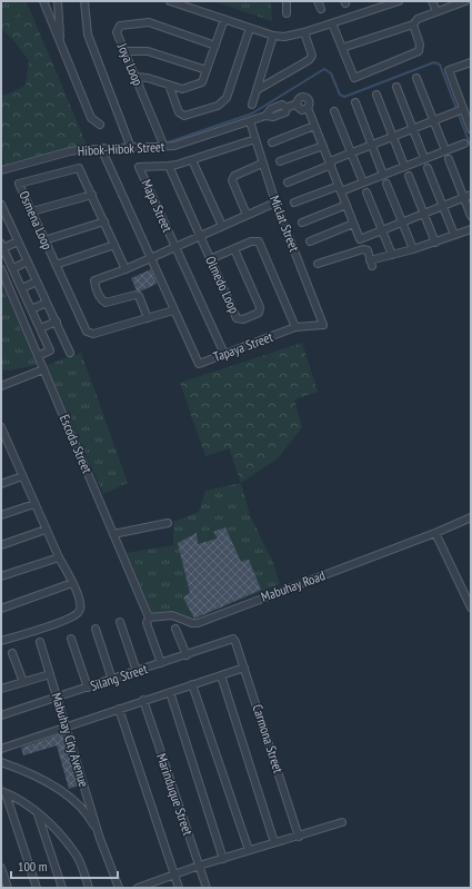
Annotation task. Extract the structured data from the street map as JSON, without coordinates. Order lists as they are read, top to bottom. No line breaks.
{"streets":{"street":["Joya Loop","Hibok-Hibok Street","Mapa Street","Osmena Loop","Miclat Street","Olmedo Loop","Tapaya Street","Escoda Street","Mabuhay Road","Silang Street","Carmona Street","Mabuhay City Avenue","Marinduque Street"]},"crossings":[["Joya Loop","Hibok-Hibok Street"],["Hibok-Hibok Street","Miclat Street"],["Hibok-Hibok Street","Tapaya Street"],["Mapa Street","Miclat Street"],["Mapa Street","Olmedo Loop"],["Mapa Street","Tapaya Street"],["Osmena Loop","Tapaya Street"],["Miclat Street","Tapaya Street"],["Escoda Street","Mabuhay Road"],["Escoda Street","Silang Street"],["Silang Street","Carmona Street"],["Silang Street","Mabuhay City Avenue"]],"scale_bar":"100 m"}
